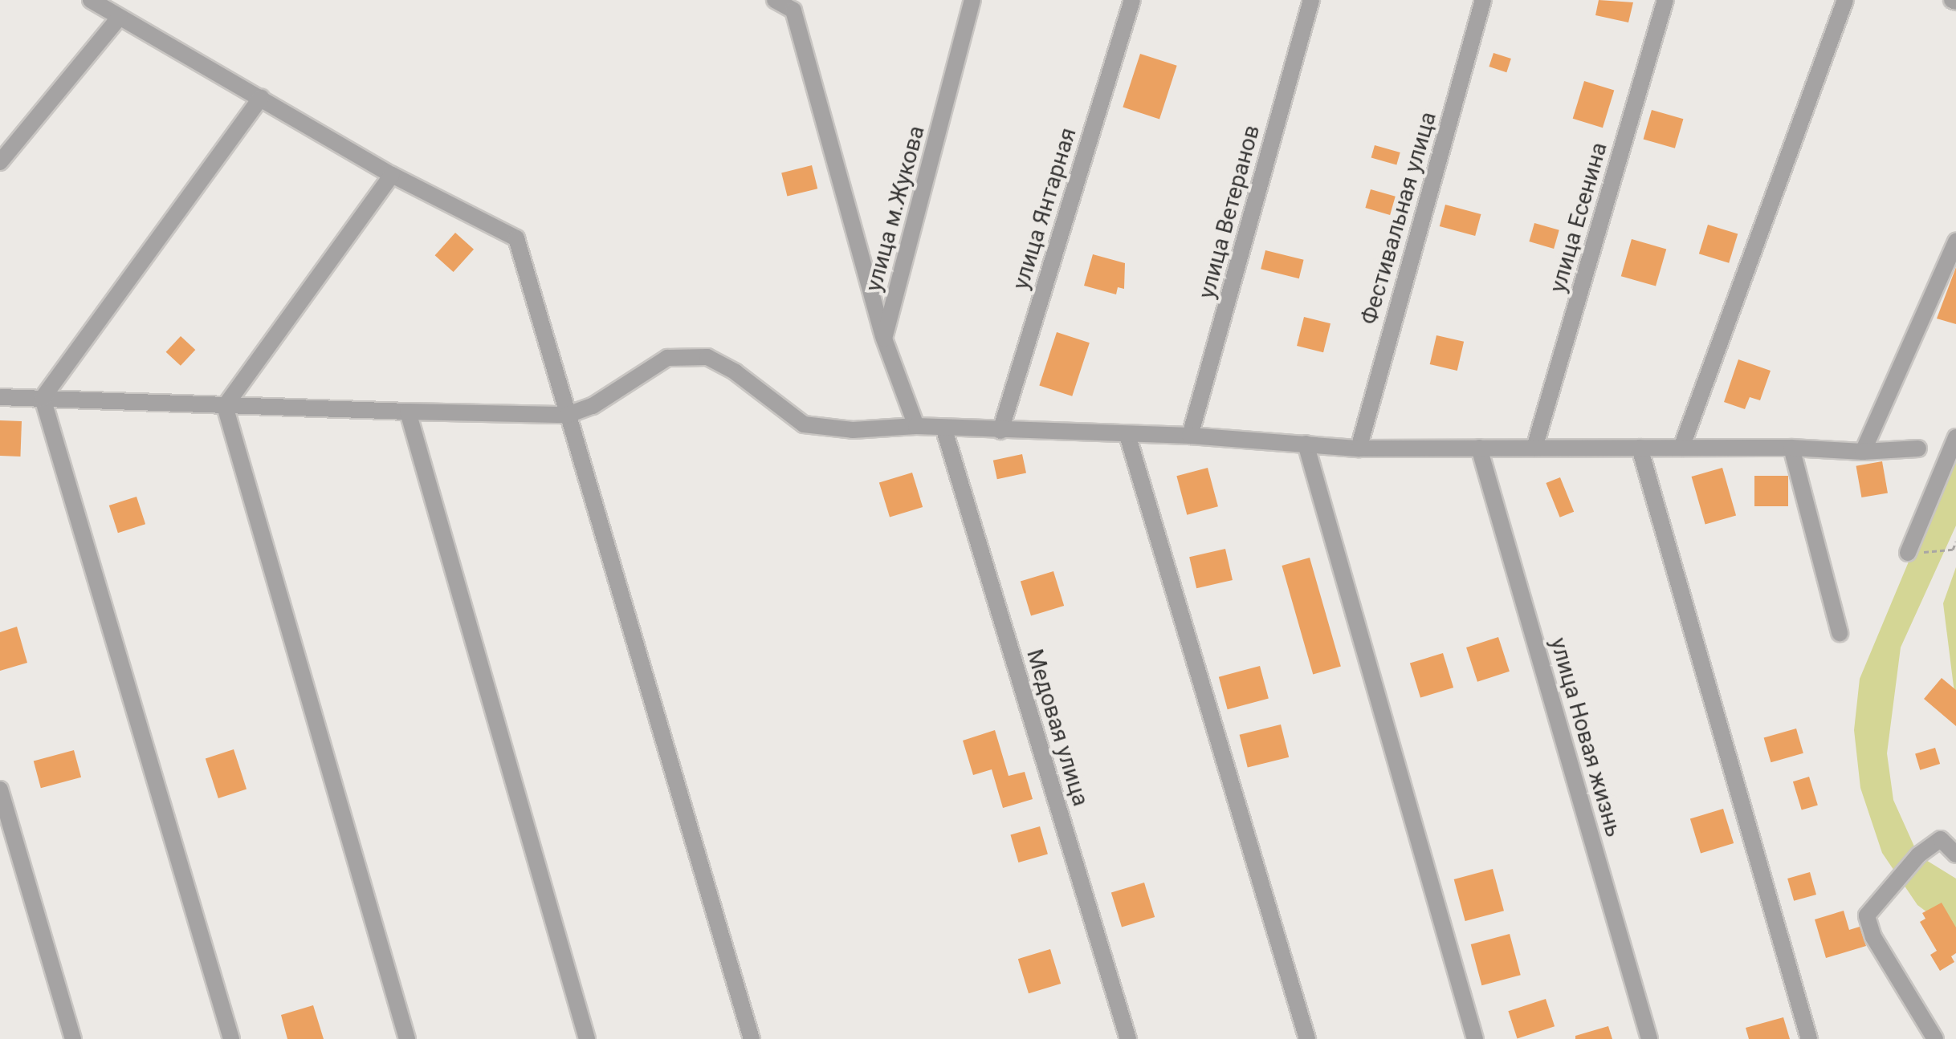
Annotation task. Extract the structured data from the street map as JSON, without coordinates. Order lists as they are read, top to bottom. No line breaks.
{"streets":{"street":["улица м.Жукова","улица Янтарная","улица Ветеранов","улица Есенина","Фестивальная улица","Медовая улица","улица Новая жизнь"]}}
